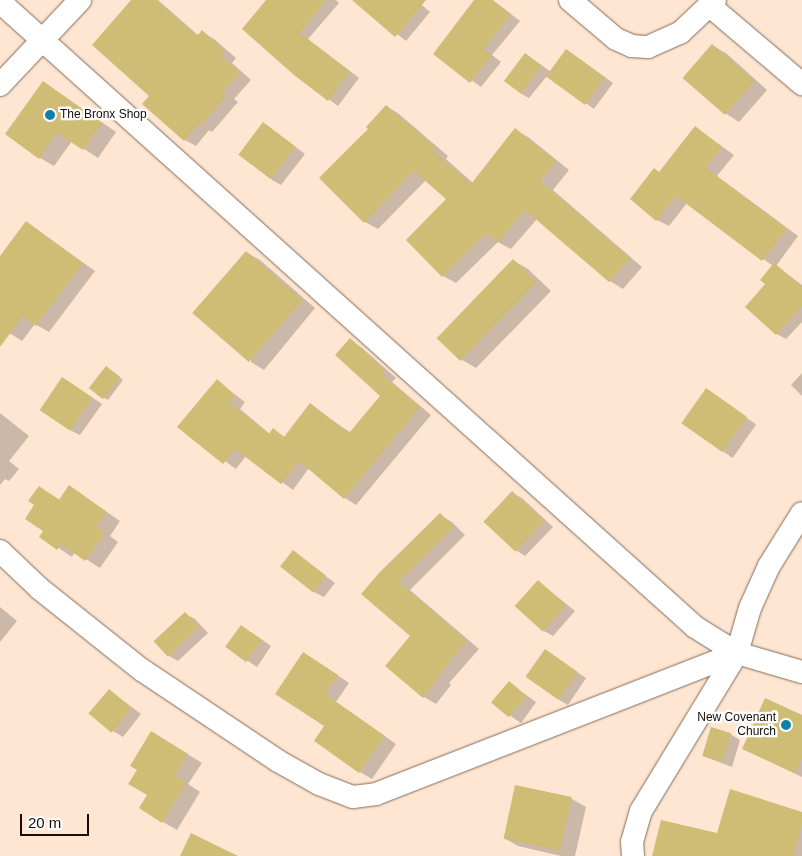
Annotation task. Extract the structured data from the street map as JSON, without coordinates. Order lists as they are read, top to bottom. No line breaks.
{"places":["The Bronx Shop","New Covenant Church"],"scale_bar":"20 m"}
